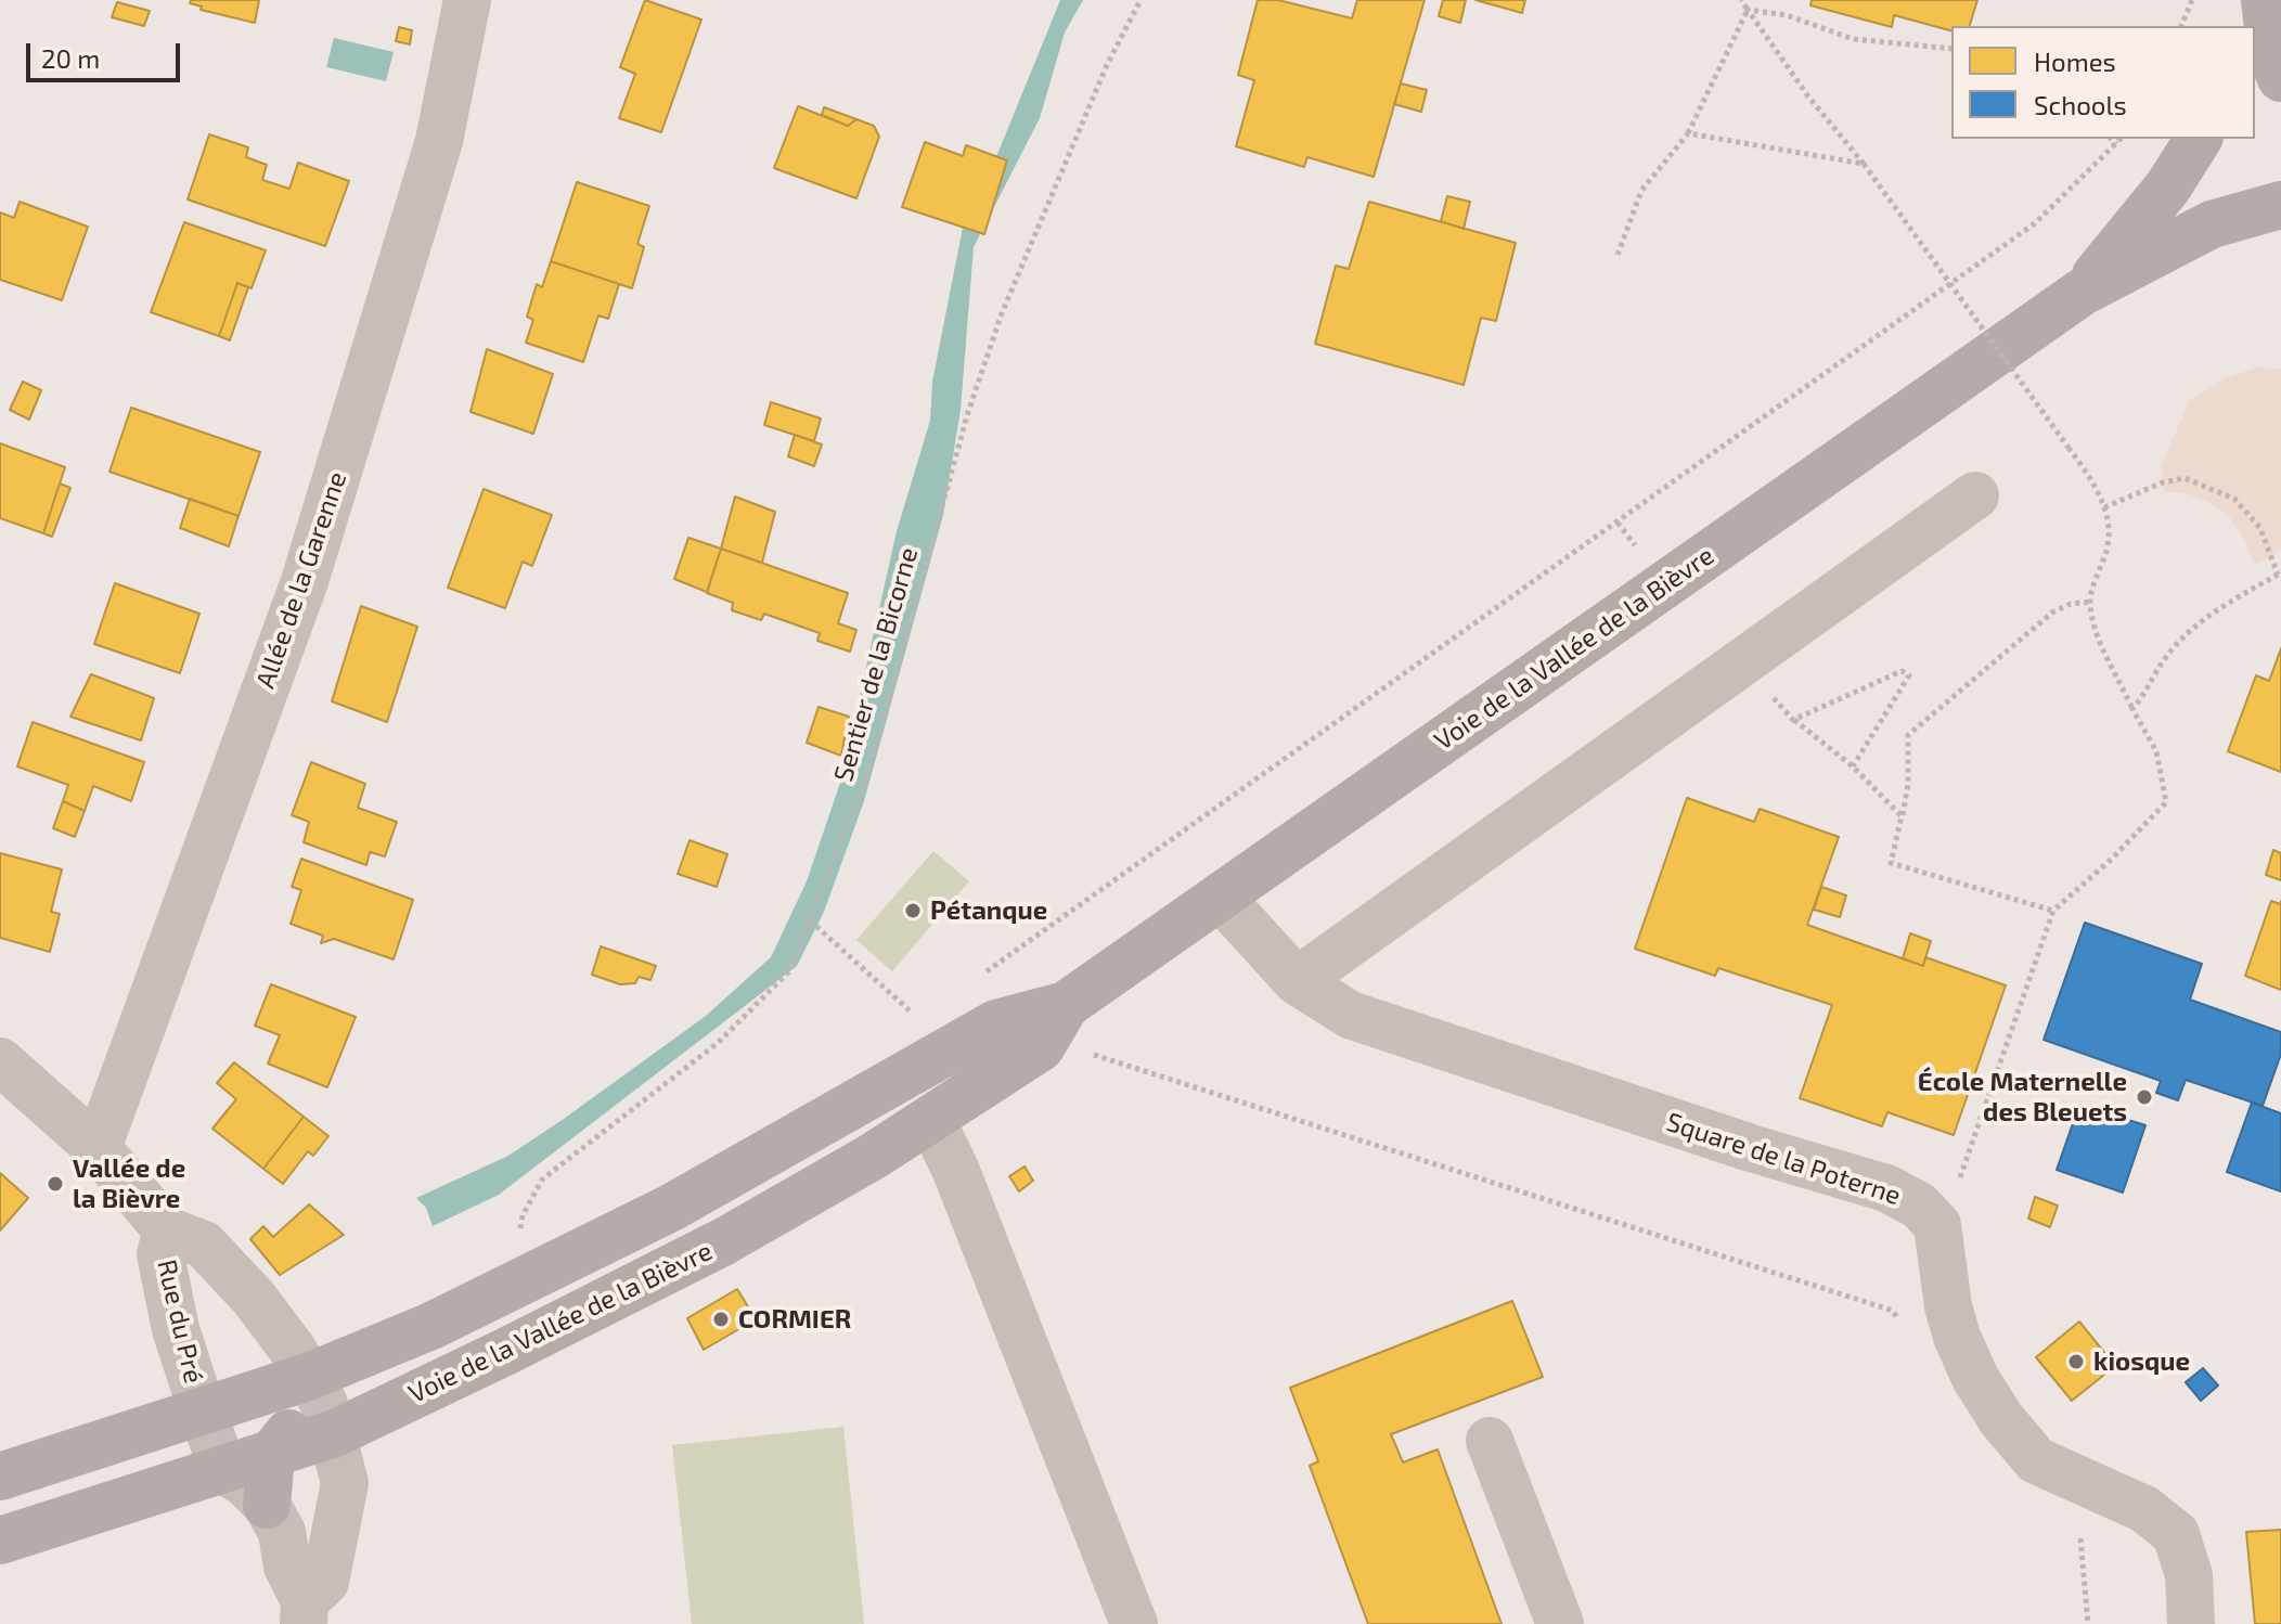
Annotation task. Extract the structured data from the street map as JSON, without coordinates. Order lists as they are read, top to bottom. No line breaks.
{"streets":{"main road":["Voie de la Vallée de la Bièvre"],"street":["Allée de la Garenne","Square de la Poterne","Rue du Pré"],"path":["Sentier de la Bicorne"]},"crossings":[["Voie de la Vallée de la Bièvre","Square de la Poterne"],["Voie de la Vallée de la Bièvre","Rue du Pré"]],"places":["Pétanque","École Maternelle des Bleuets","Vallée de la Bièvre","CORMIER","kiosque"],"legend":["Homes","Schools"],"scale_bar":"20 m"}
